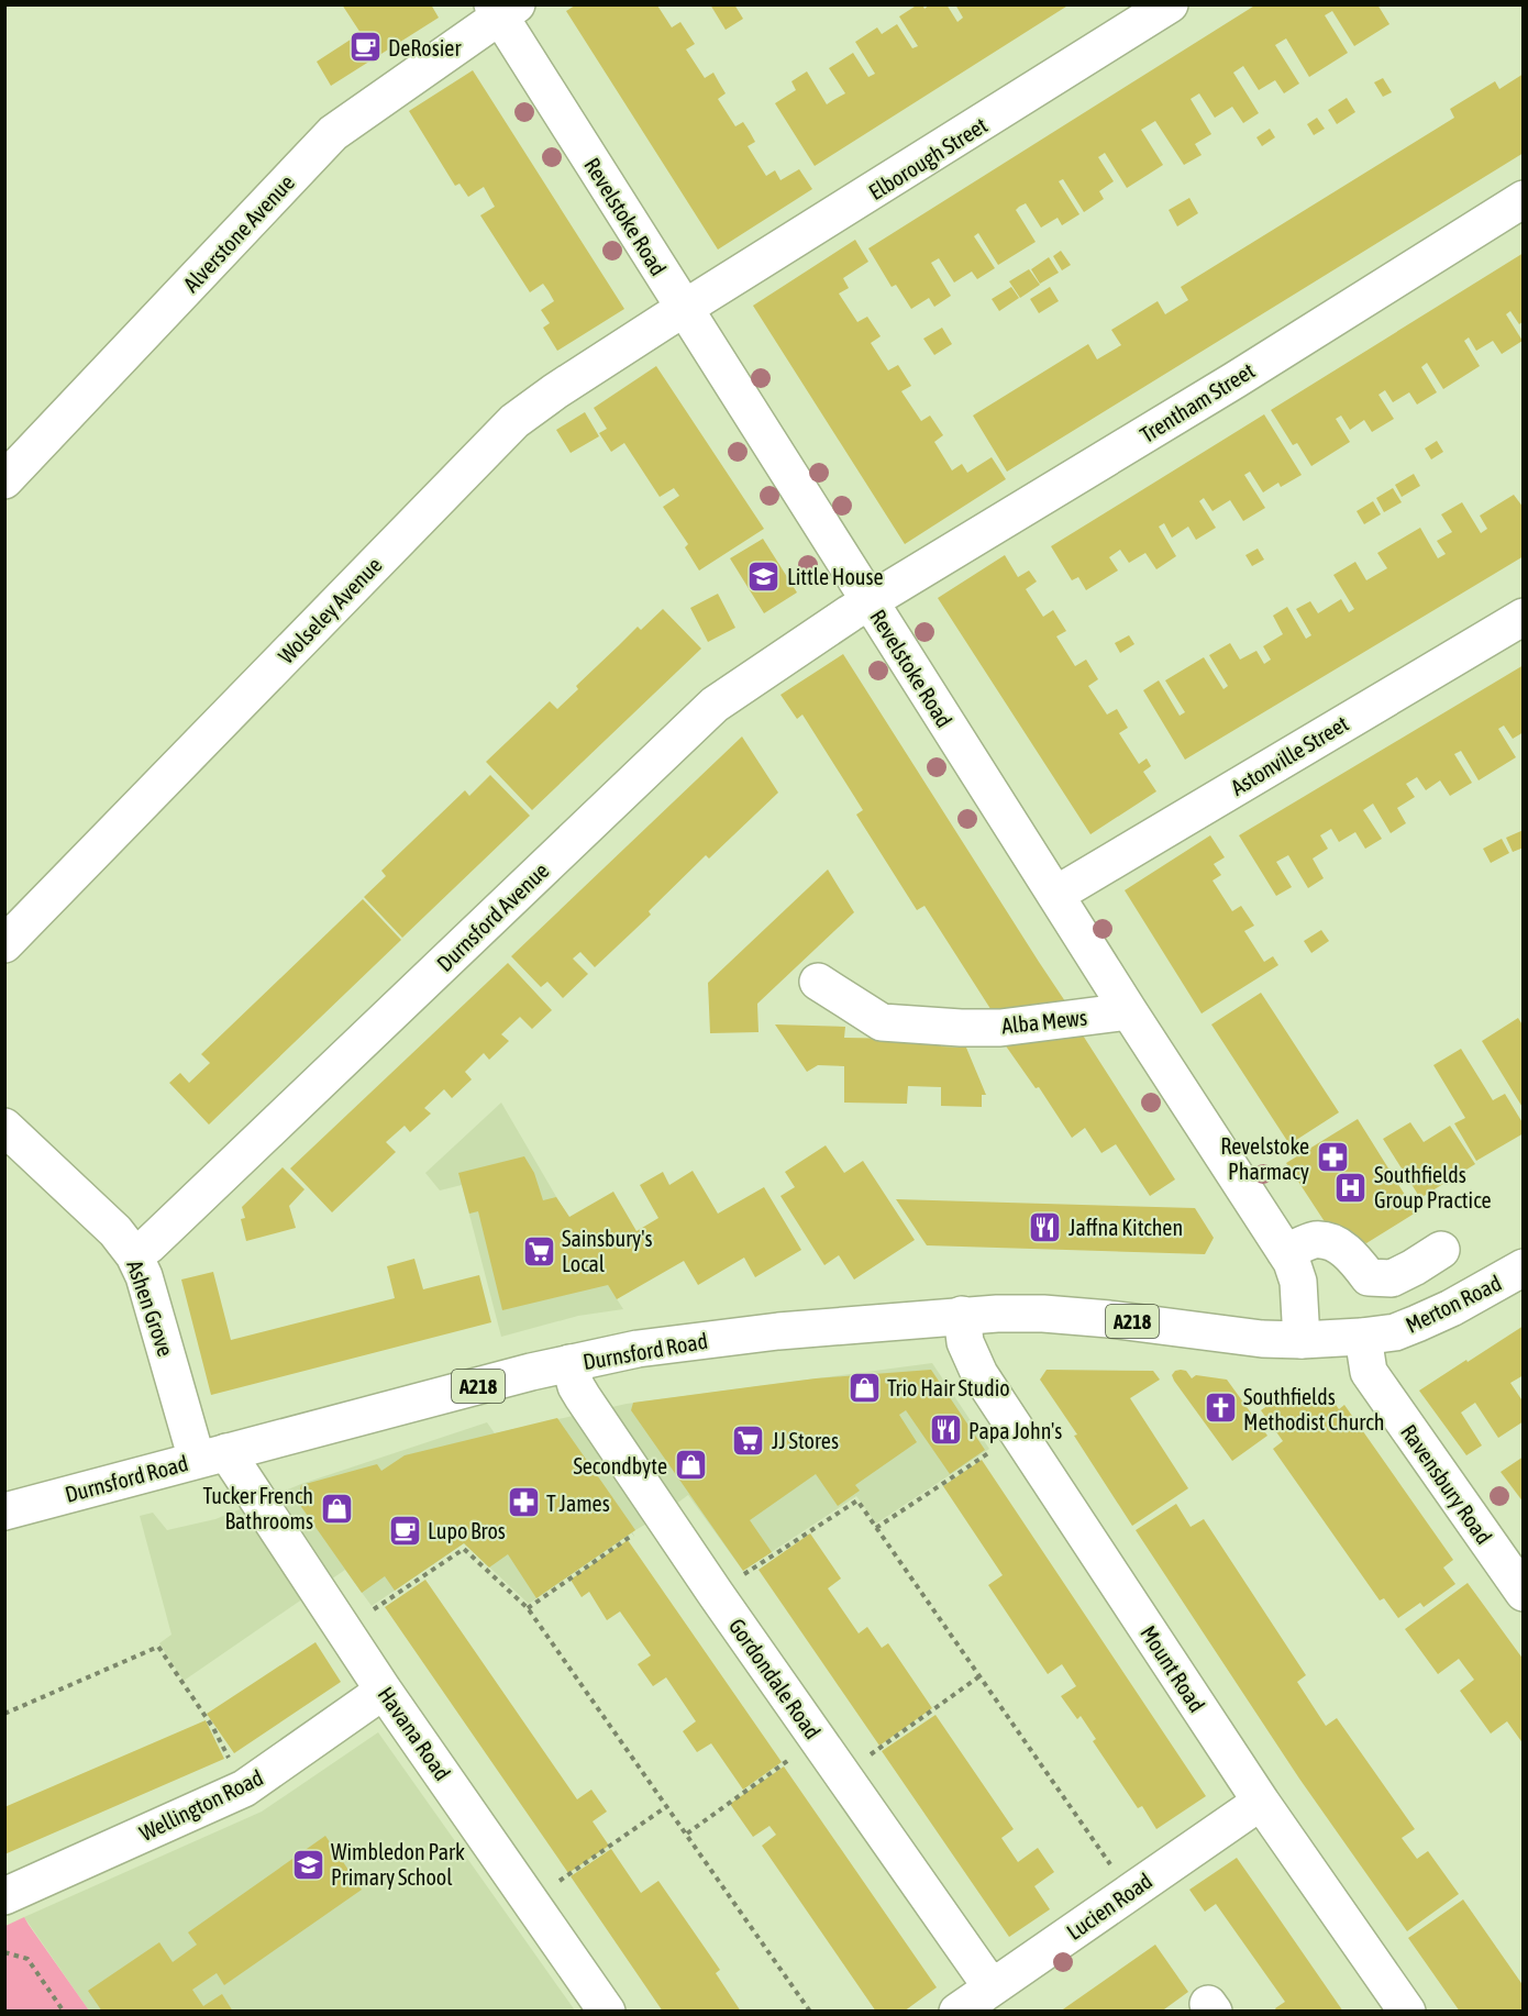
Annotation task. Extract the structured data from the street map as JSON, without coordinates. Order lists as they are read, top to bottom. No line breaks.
{"streets":{"street":["Elborough Street","Revelstoke Road","Alverstone Avenue","Trentham Street","Wolseley Avenue","Astonville Street","Durnsford Avenue","Alba Mews","Merton Road","Ashen Grove","A218","Durnsford Road","Ravensbury Road","Mount Road","Gordondale Road","Havana Road","Wellington Road","Lucien Road"]},"crossings":[["Elborough Street","Revelstoke Road"],["Elborough Street","Wolseley Avenue"],["Revelstoke Road","Alverstone Avenue"],["Revelstoke Road","Trentham Street"],["Revelstoke Road","Wolseley Avenue"],["Revelstoke Road","Astonville Street"],["Revelstoke Road","Durnsford Avenue"],["Revelstoke Road","Alba Mews"],["Revelstoke Road","Merton Road"],["Revelstoke Road","Durnsford Road"],["Trentham Street","Durnsford Avenue"],["Durnsford Avenue","Ashen Grove"],["Merton Road","Durnsford Road"],["Merton Road","Ravensbury Road"],["Ashen Grove","Durnsford Road"],["Ashen Grove","Havana Road"],["Durnsford Road","Mount Road"],["Durnsford Road","Gordondale Road"],["Durnsford Road","Havana Road"],["Mount Road","Lucien Road"],["Gordondale Road","Lucien Road"],["Havana Road","Wellington Road"]],"places":{"cafe":["DeRosier","Lupo Bros"],"school or university":["Little House","Wimbledon Park Primary School"],"pharmacy":["Revelstoke Pharmacy","T James"],"hospital":["Southfields Group Practice"],"restaurant":["Jaffna Kitchen","Papa John's"],"supermarket":["Sainsbury's Local","JJ Stores"],"shop":["Trio Hair Studio","Secondbyte","Tucker French Bathrooms"],"church":["Southfields Methodist Church"]}}
